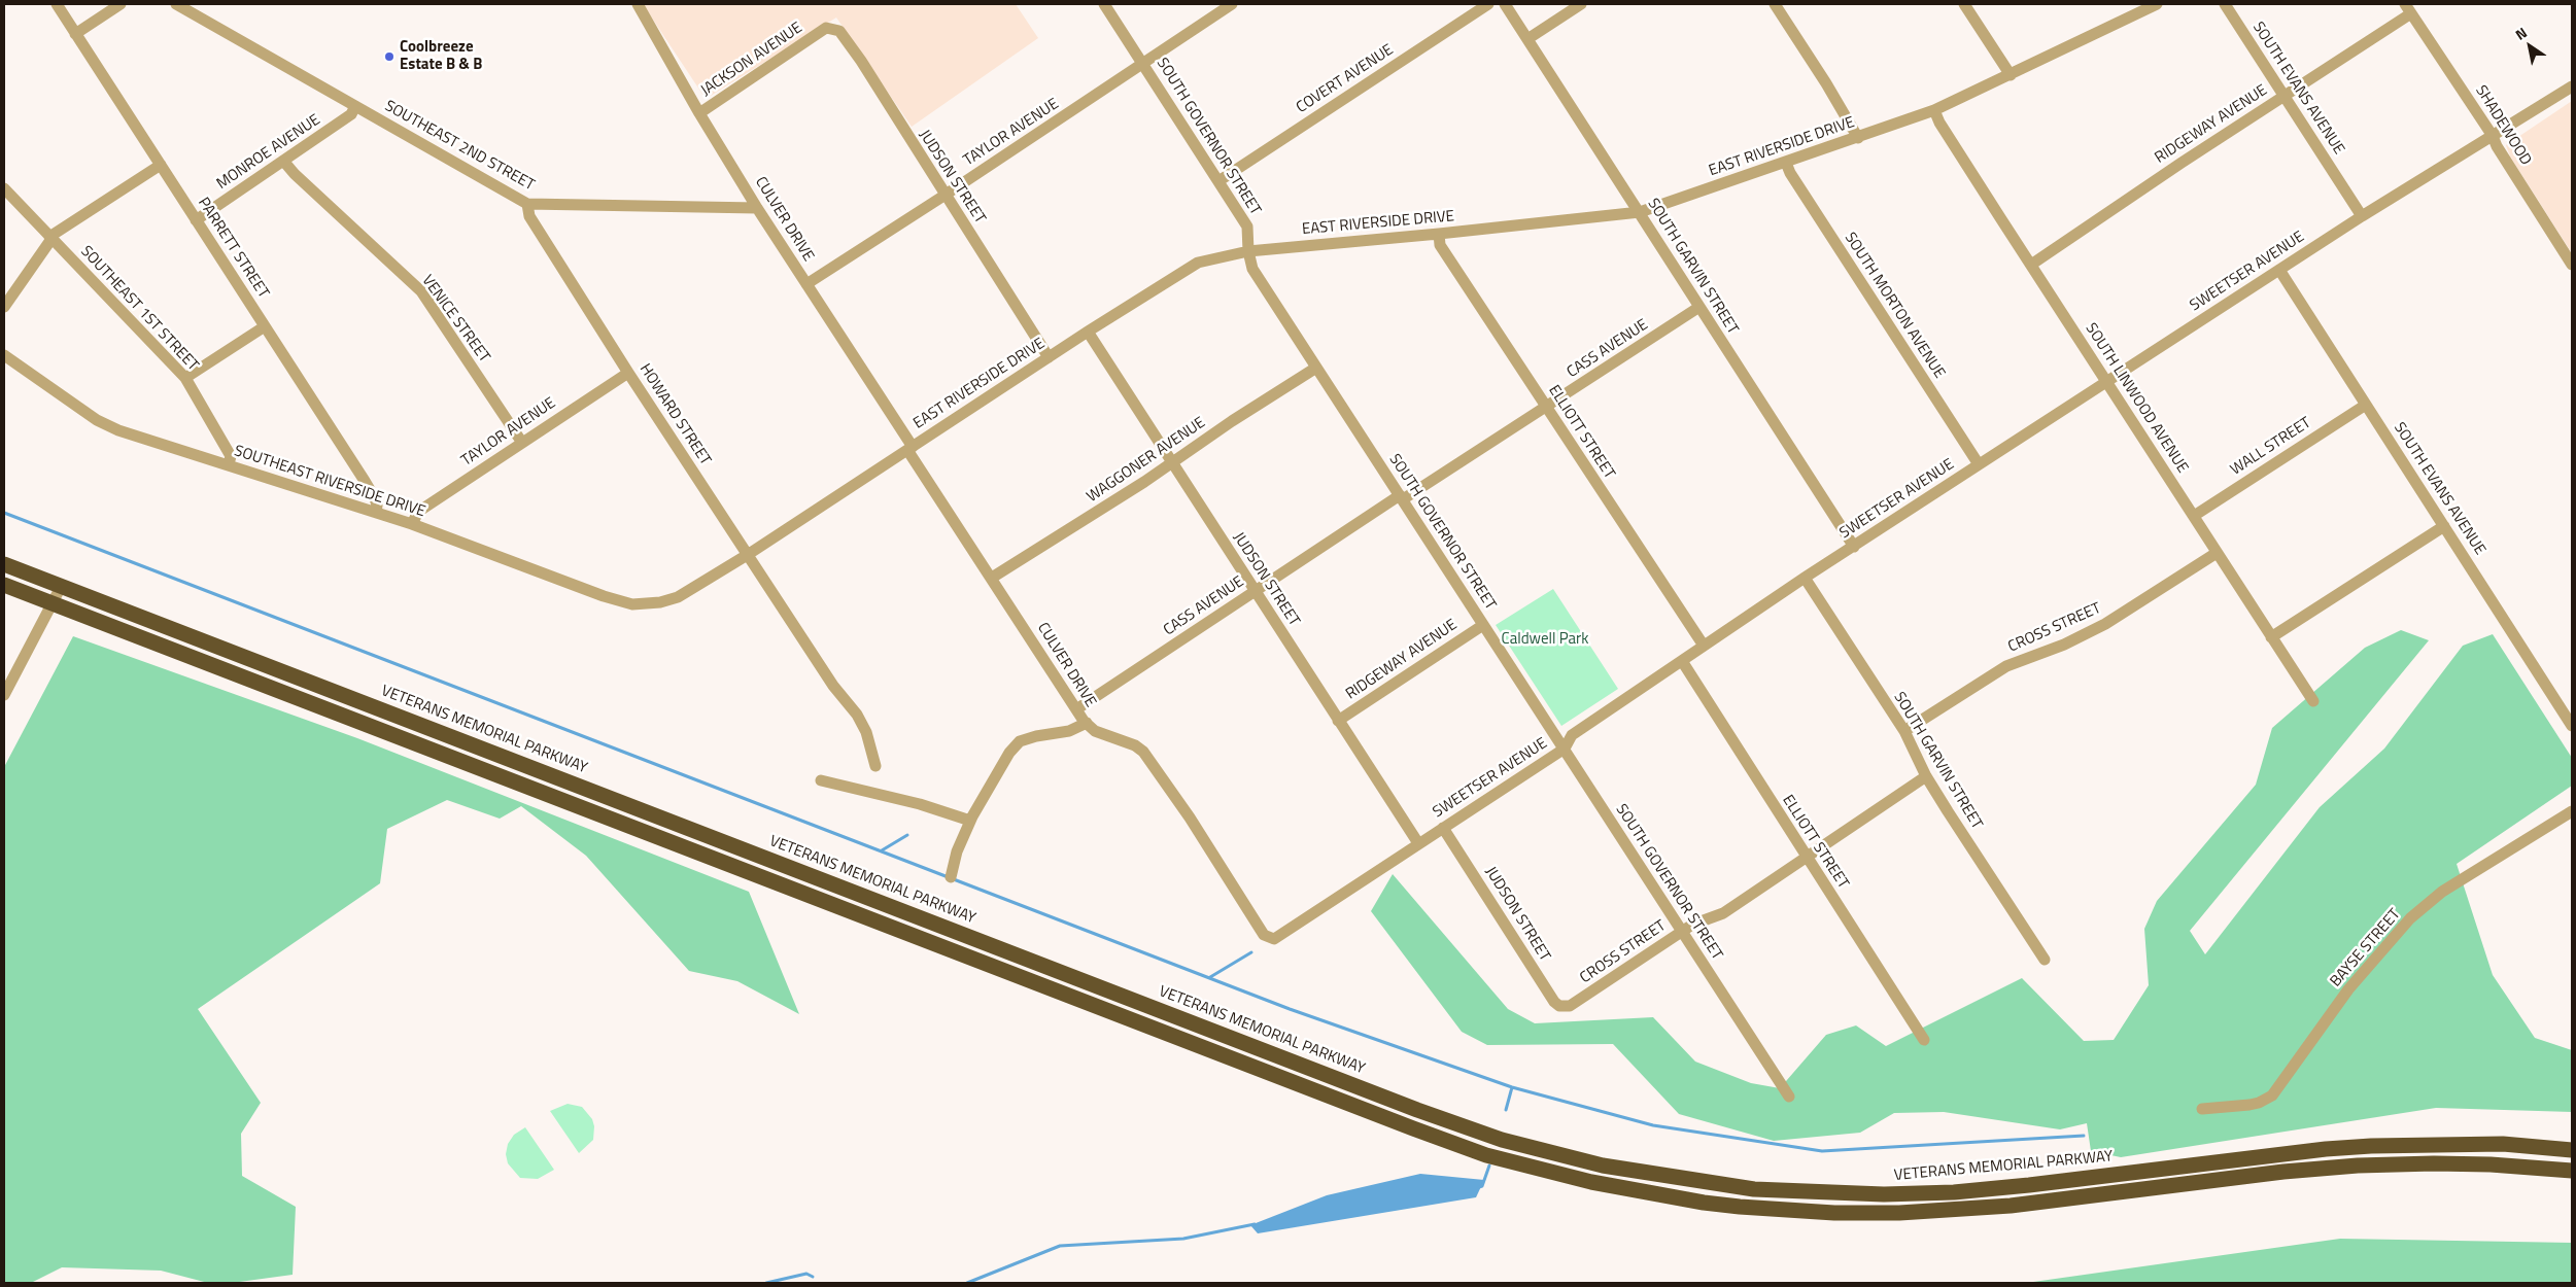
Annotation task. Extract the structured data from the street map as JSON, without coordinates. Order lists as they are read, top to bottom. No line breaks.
{"streets":{"highway":["VETERANS MEMORIAL PARKWAY"],"street":["JACKSON AVENUE","COVERT AVENUE","SOUTH EVANS AVENUE","RIDGEWAY AVENUE","SHADEWOOD","TAYLOR AVENUE","SOUTH GOVERNOR STREET","SOUTHEAST 2ND STREET","EAST RIVERSIDE DRIVE","MONROE AVENUE","JUDSON STREET","CULVER DRIVE","PARRETT STREET","SOUTH GARVIN STREET","SWEETSER AVENUE","SOUTH MORTON AVENUE","SOUTHEAST 1ST STREET","VENICE STREET","CASS AVENUE","SOUTH LINWOOD AVENUE","HOWARD STREET","ELLIOTT STREET","WALL STREET","WAGGONER AVENUE","SOUTHEAST RIVERSIDE DRIVE","CROSS STREET","BAYSE STREET"]},"crossings":[["JACKSON AVENUE","JUDSON STREET"],["JACKSON AVENUE","CULVER DRIVE"],["COVERT AVENUE","SOUTH GOVERNOR STREET"],["SOUTH EVANS AVENUE","RIDGEWAY AVENUE"],["SOUTH EVANS AVENUE","SWEETSER AVENUE"],["SOUTH EVANS AVENUE","WALL STREET"],["RIDGEWAY AVENUE","SHADEWOOD"],["RIDGEWAY AVENUE","SOUTH GOVERNOR STREET"],["RIDGEWAY AVENUE","JUDSON STREET"],["RIDGEWAY AVENUE","SOUTH LINWOOD AVENUE"],["SHADEWOOD","SWEETSER AVENUE"],["TAYLOR AVENUE","SOUTH GOVERNOR STREET"],["TAYLOR AVENUE","JUDSON STREET"],["TAYLOR AVENUE","CULVER DRIVE"],["TAYLOR AVENUE","VENICE STREET"],["TAYLOR AVENUE","HOWARD STREET"],["TAYLOR AVENUE","SOUTHEAST RIVERSIDE DRIVE"],["SOUTH GOVERNOR STREET","EAST RIVERSIDE DRIVE"],["SOUTH GOVERNOR STREET","SWEETSER AVENUE"],["SOUTH GOVERNOR STREET","CASS AVENUE"],["SOUTH GOVERNOR STREET","WAGGONER AVENUE"],["SOUTH GOVERNOR STREET","CROSS STREET"],["SOUTHEAST 2ND STREET","MONROE AVENUE"],["SOUTHEAST 2ND STREET","CULVER DRIVE"],["SOUTHEAST 2ND STREET","HOWARD STREET"],["EAST RIVERSIDE DRIVE","JUDSON STREET"],["EAST RIVERSIDE DRIVE","CULVER DRIVE"],["EAST RIVERSIDE DRIVE","SOUTH GARVIN STREET"],["EAST RIVERSIDE DRIVE","SOUTH MORTON AVENUE"],["EAST RIVERSIDE DRIVE","SOUTH LINWOOD AVENUE"],["EAST RIVERSIDE DRIVE","HOWARD STREET"],["EAST RIVERSIDE DRIVE","ELLIOTT STREET"],["EAST RIVERSIDE DRIVE","SOUTHEAST RIVERSIDE DRIVE"],["MONROE AVENUE","PARRETT STREET"],["MONROE AVENUE","VENICE STREET"],["JUDSON STREET","SWEETSER AVENUE"],["JUDSON STREET","CASS AVENUE"],["JUDSON STREET","WAGGONER AVENUE"],["JUDSON STREET","CROSS STREET"],["CULVER DRIVE","SWEETSER AVENUE"],["CULVER DRIVE","CASS AVENUE"],["CULVER DRIVE","WAGGONER AVENUE"],["PARRETT STREET","SOUTHEAST RIVERSIDE DRIVE"],["SOUTH GARVIN STREET","SWEETSER AVENUE"],["SOUTH GARVIN STREET","CASS AVENUE"],["SOUTH GARVIN STREET","CROSS STREET"],["SWEETSER AVENUE","SOUTH MORTON AVENUE"],["SWEETSER AVENUE","SOUTH LINWOOD AVENUE"],["SWEETSER AVENUE","ELLIOTT STREET"],["SOUTHEAST 1ST STREET","SOUTHEAST RIVERSIDE DRIVE"],["CASS AVENUE","ELLIOTT STREET"],["SOUTH LINWOOD AVENUE","WALL STREET"],["SOUTH LINWOOD AVENUE","CROSS STREET"],["ELLIOTT STREET","CROSS STREET"]],"parks":["Caldwell Park"],"places":["Coolbreeze Estate B & B"],"north":"top left"}
